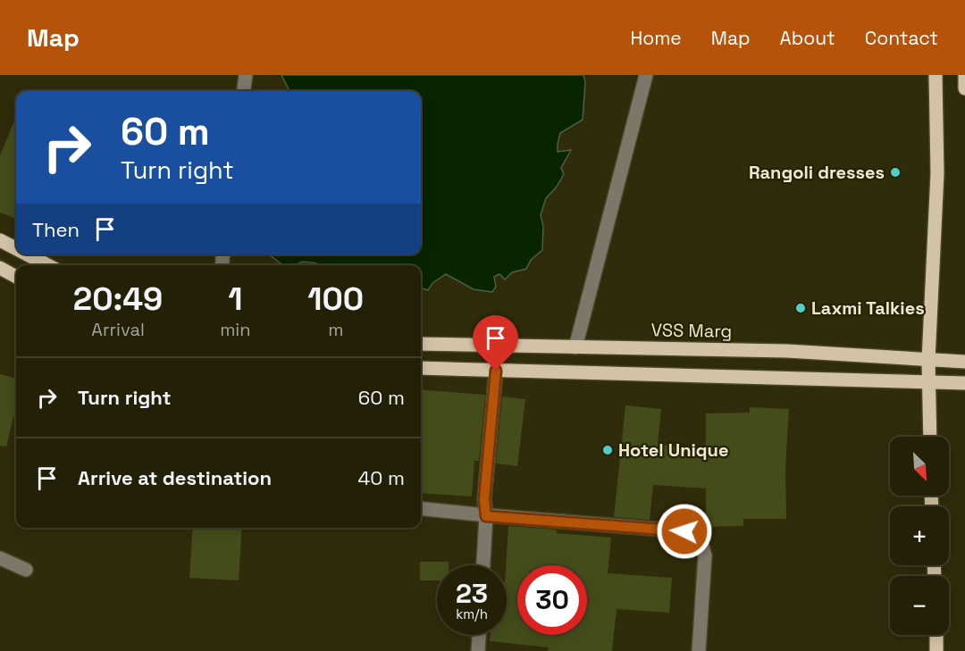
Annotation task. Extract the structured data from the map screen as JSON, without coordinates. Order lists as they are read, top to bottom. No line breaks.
{"streets":{"main road":["VSS Marg"]},"places":["Rangoli dresses","Laxmi Talkies","Hotel Unique"],"north":"bottom right","page":{"header":"Map","nav":["Home","Map","About","Contact"],"turn":["60 m","Turn right"],"then":"Then","eta":["20:49","Arrival","1","min","100","m"],"list":[{"name":"Turn right","value":"60 m"},{"name":"Arrive at destination","value":"40 m"}],"map_buttons":["+","−"],"speed":"23 km/h","limit":"30"}}
